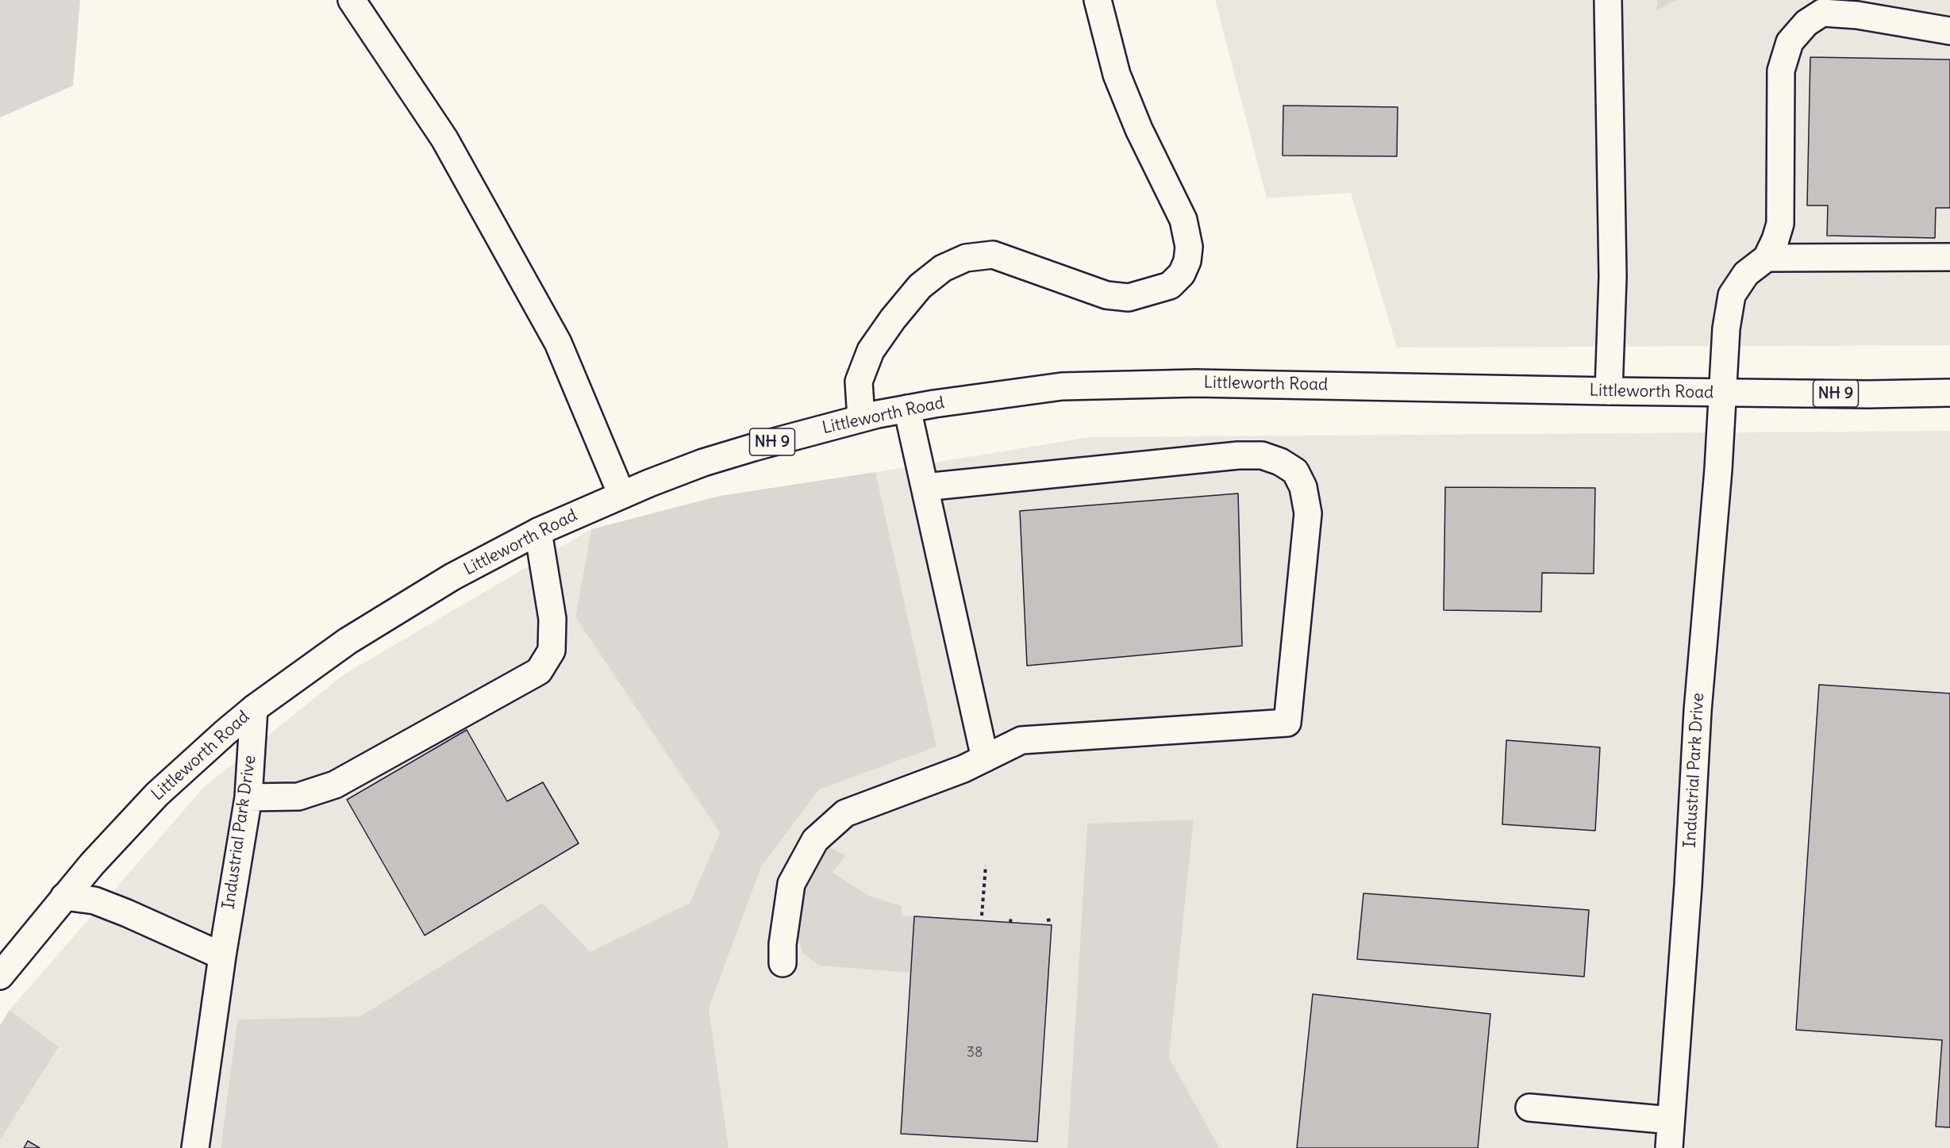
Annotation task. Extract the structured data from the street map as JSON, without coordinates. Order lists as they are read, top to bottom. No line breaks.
{"streets":{"main road":["Littleworth Road","NH 9","Industrial Park Drive"]},"crossings":[["Littleworth Road","Industrial Park Drive"]],"house_numbers":["38"]}
